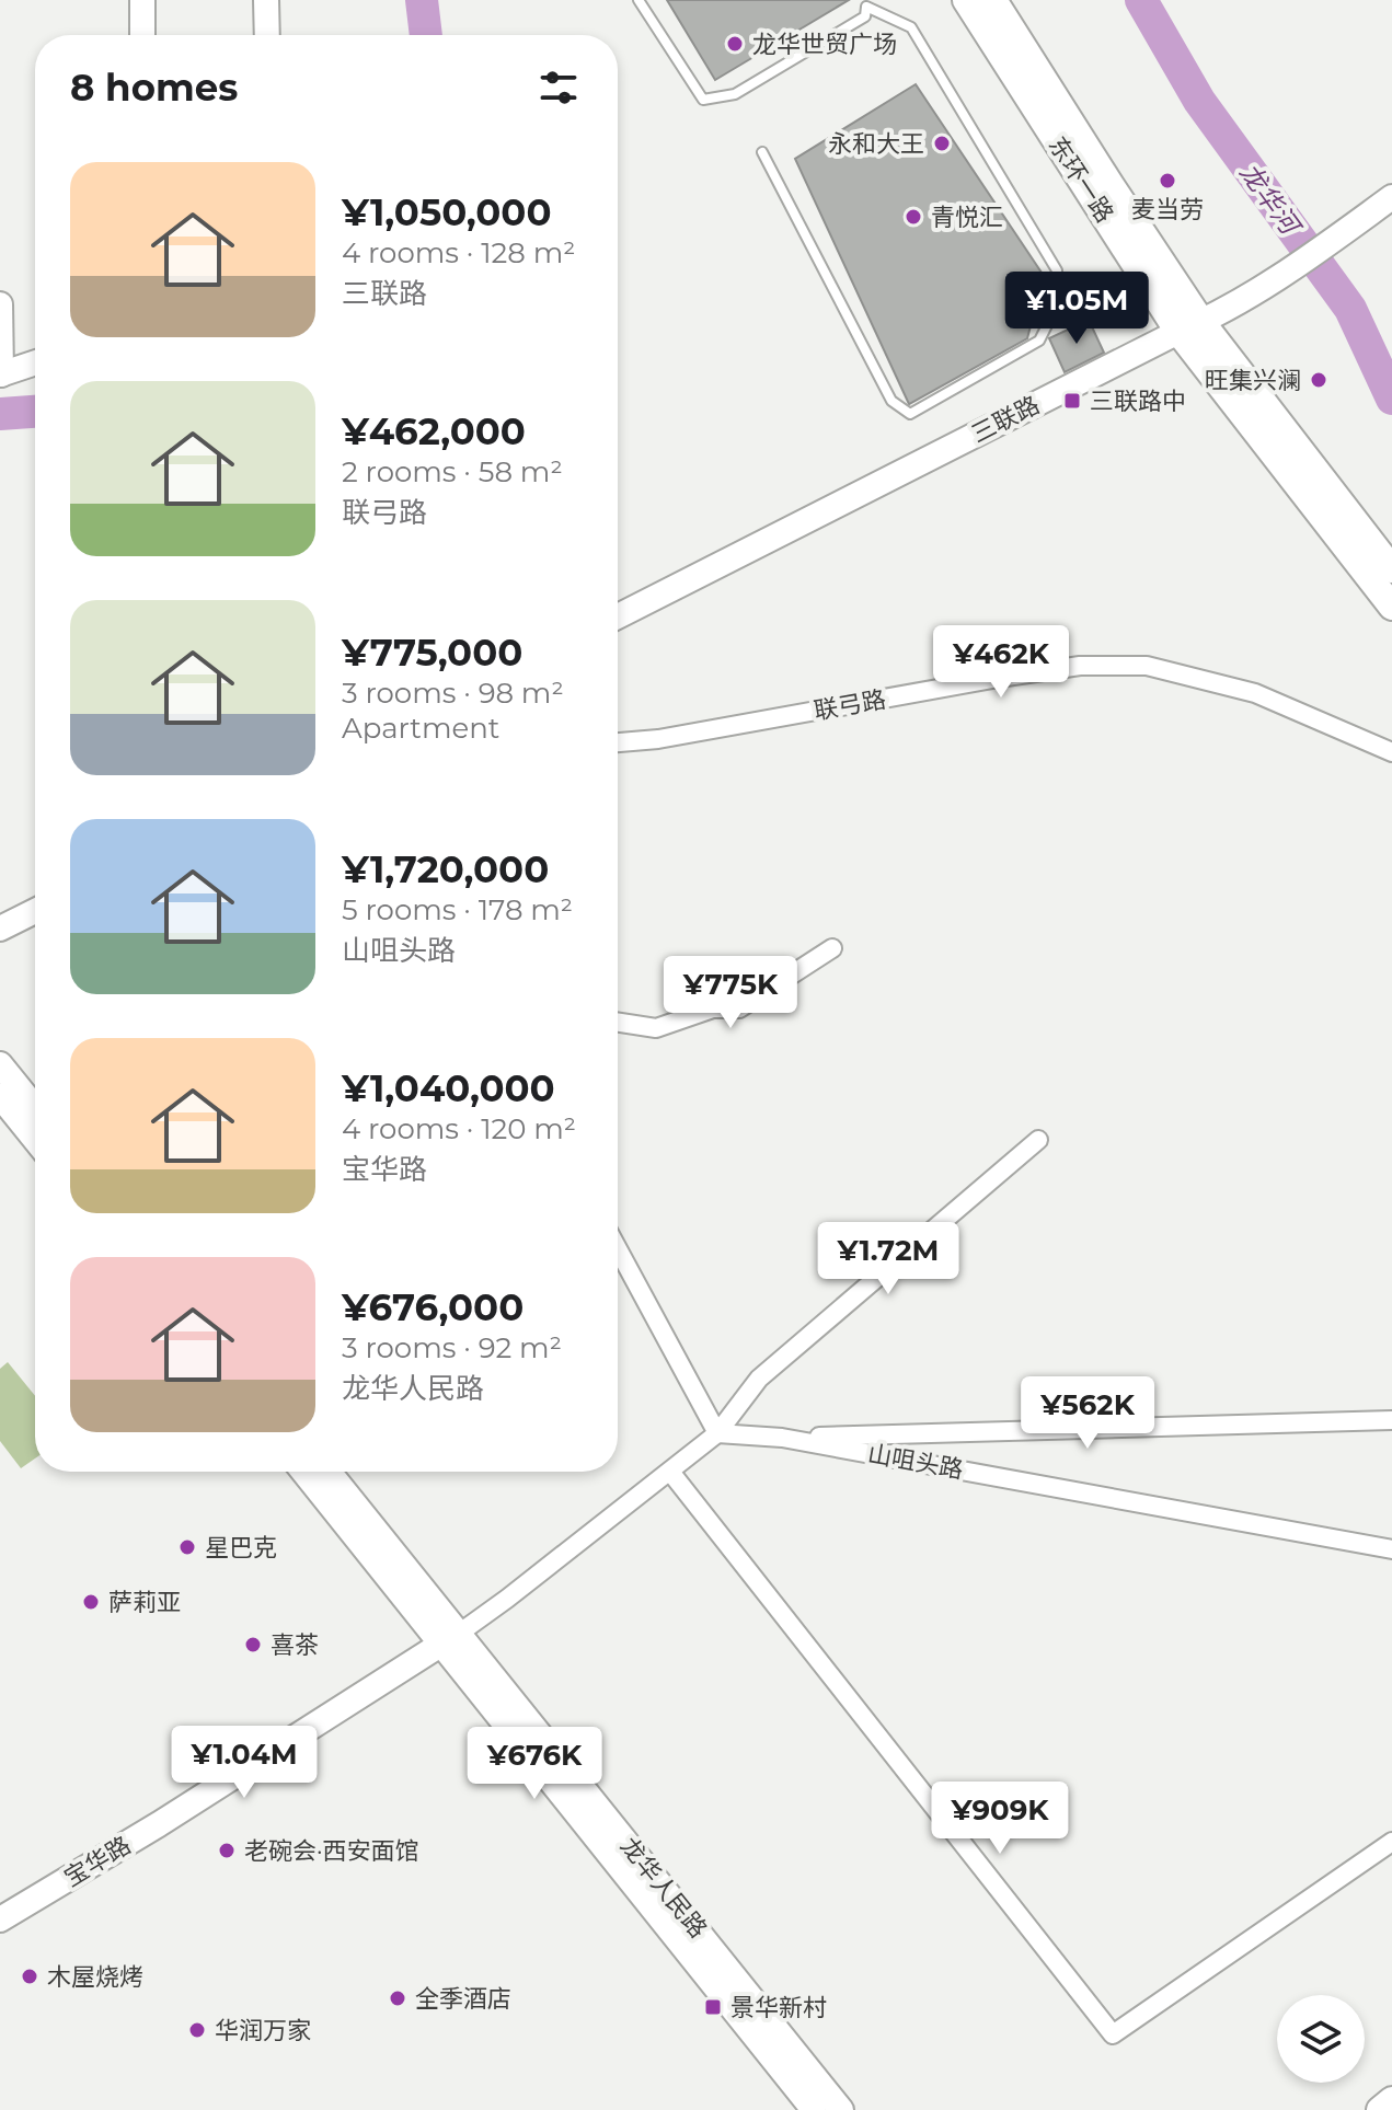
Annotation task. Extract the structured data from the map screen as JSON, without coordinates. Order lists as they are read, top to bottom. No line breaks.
{"streets":{"main road":["东环一路","三联路","宝华路","龙华人民路"],"street":["联弓路","山咀头路"]},"crossings":[["东环一路","三联路"],["宝华路","龙华人民路"]],"water":["龙华河"],"places":{"other":["龙华世贸广场","永和大王","麦当劳","青悦汇","旺集兴澜","星巴克","萨莉亚","喜茶","老碗会·西安面馆","木屋烧烤","全季酒店","华润万家"],"transit":["三联路中","景华新村"]},"page":{"heading":"8 homes","list":[{"name":"¥1,050,000","note":"4 rooms · 128 m² · 三联路"},{"name":"¥462,000","note":"2 rooms · 58 m² · 联弓路"},{"name":"¥775,000","note":"3 rooms · 98 m² · Apartment"},{"name":"¥1,720,000","note":"5 rooms · 178 m² · 山咀头路"},{"name":"¥1,040,000","note":"4 rooms · 120 m² · 宝华路"},{"name":"¥676,000","note":"3 rooms · 92 m² · 龙华人民路"}],"price":["¥1.05M","¥462K","¥775K","¥1.72M","¥562K","¥1.04M","¥676K","¥909K"]}}
